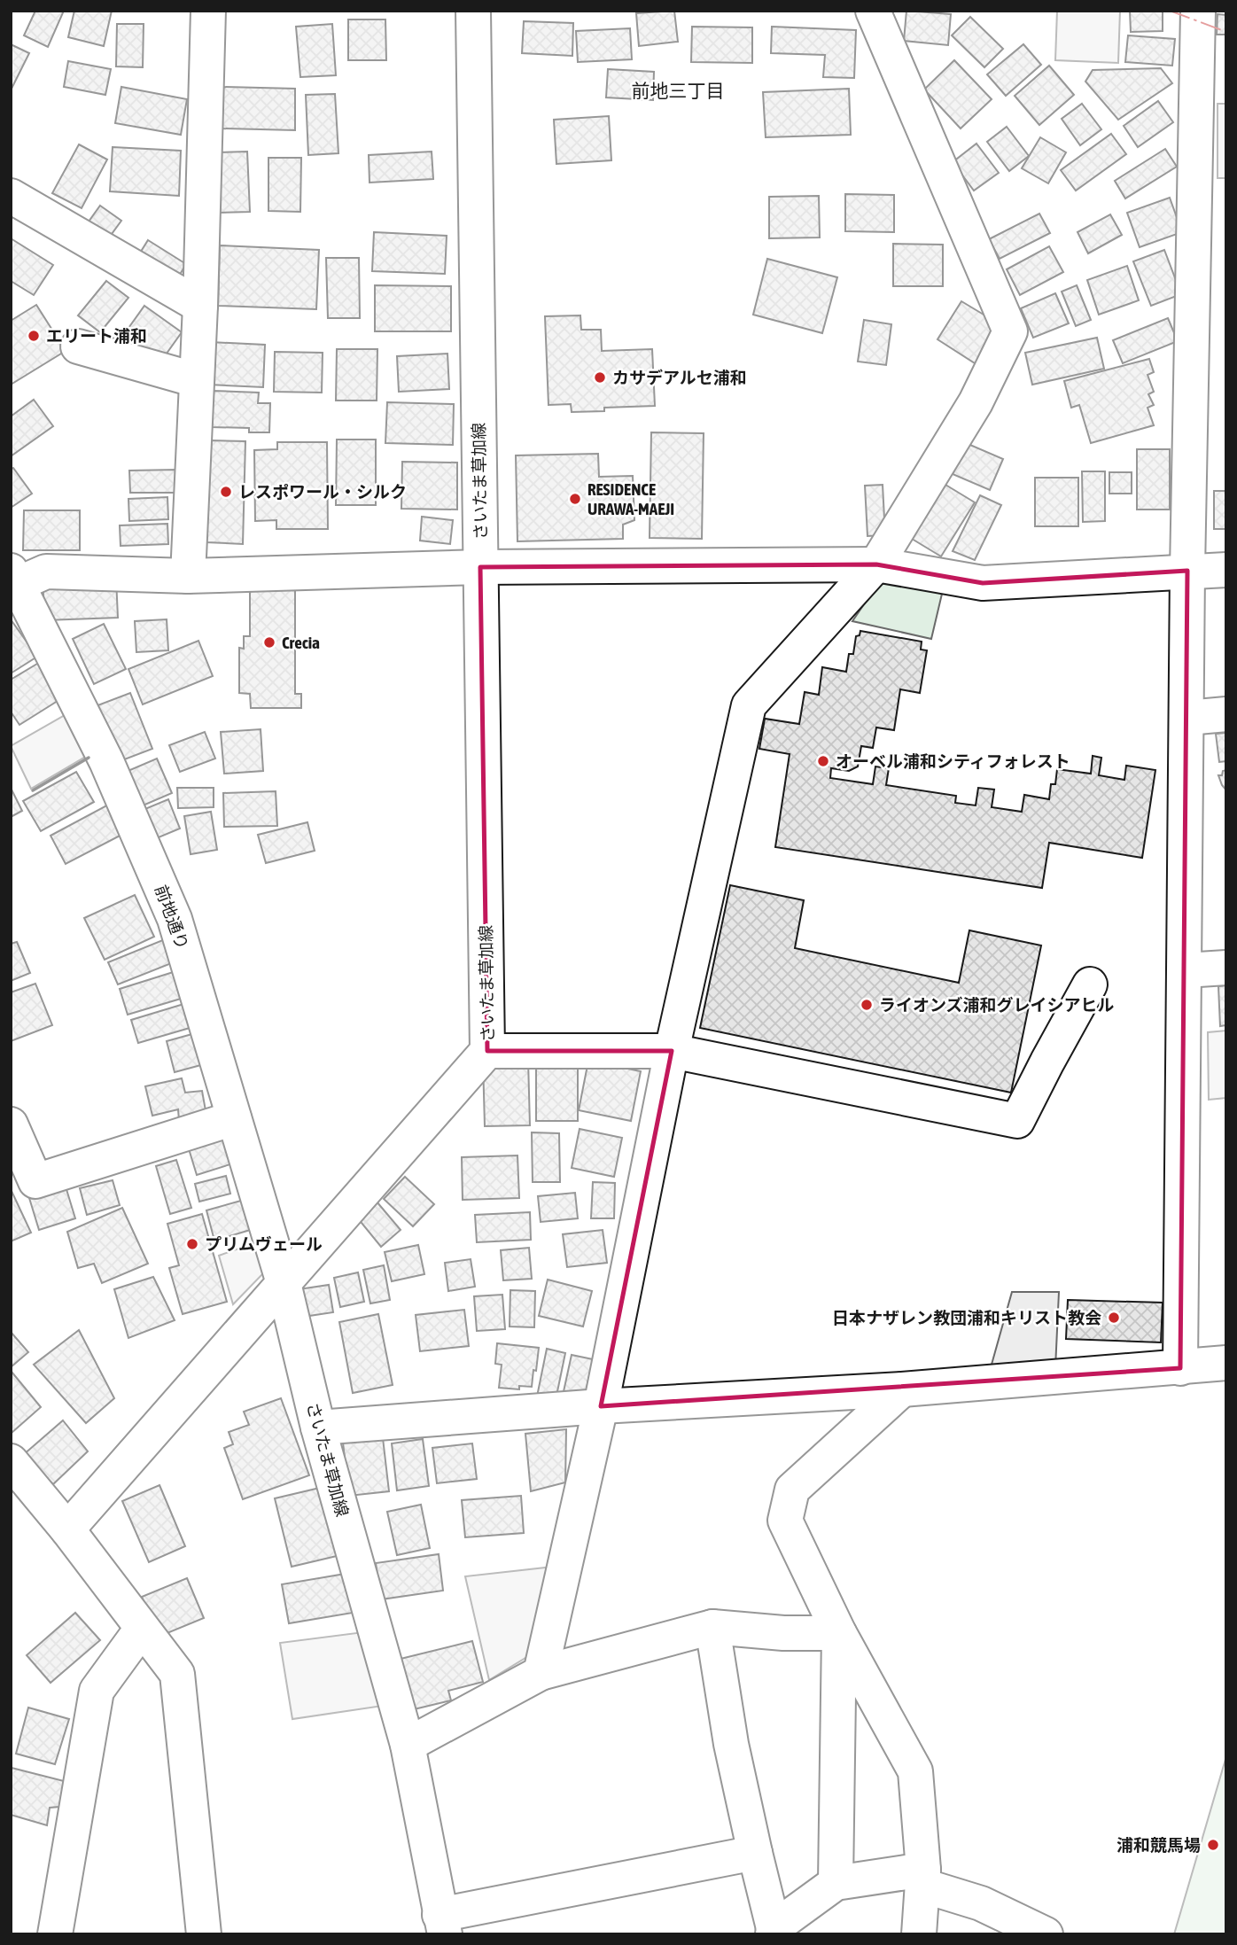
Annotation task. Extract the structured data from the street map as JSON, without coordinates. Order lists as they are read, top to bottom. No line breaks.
{"streets":{"street":["さいたま草加線","前地通り"]},"crossings":[["さいたま草加線","前地通り"]],"districts":["前地三丁目"],"places":["エリート浦和","カサデアルセ浦和","レスポワール・シルク","RESIDENCE URAWA-MAEJI","Crecia","オーベル浦和シティフォレスト","ライオンズ浦和グレイシアヒル","プリムヴェール","日本ナザレン教団浦和キリスト教会","浦和競馬場"]}
